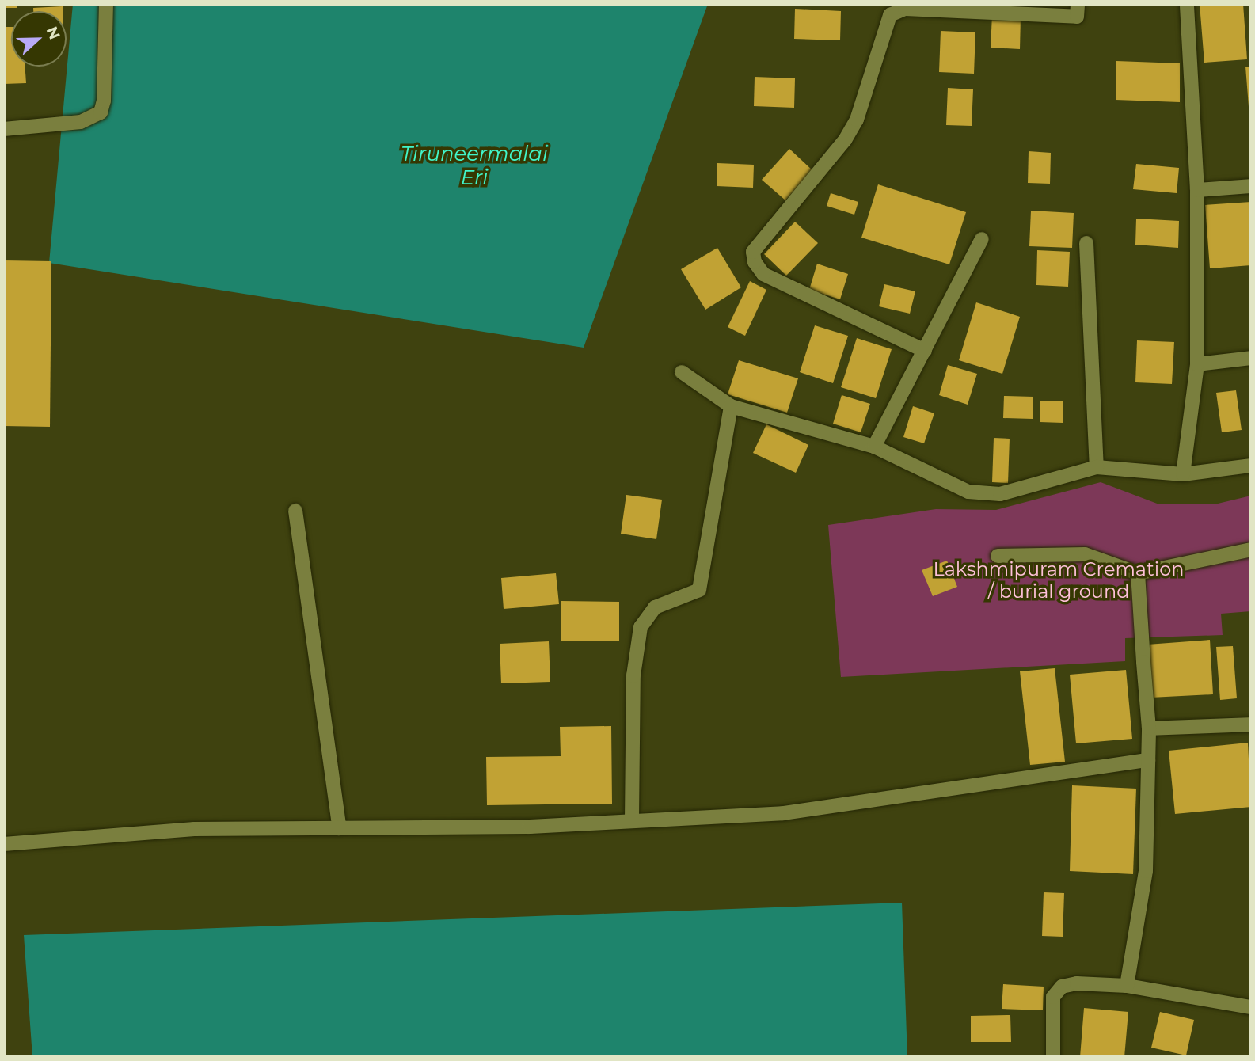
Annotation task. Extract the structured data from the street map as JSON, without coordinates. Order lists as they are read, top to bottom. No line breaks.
{"water":["Tiruneermalai Eri"],"parks":["Lakshmipuram Cremation / burial ground"],"north":"right"}
